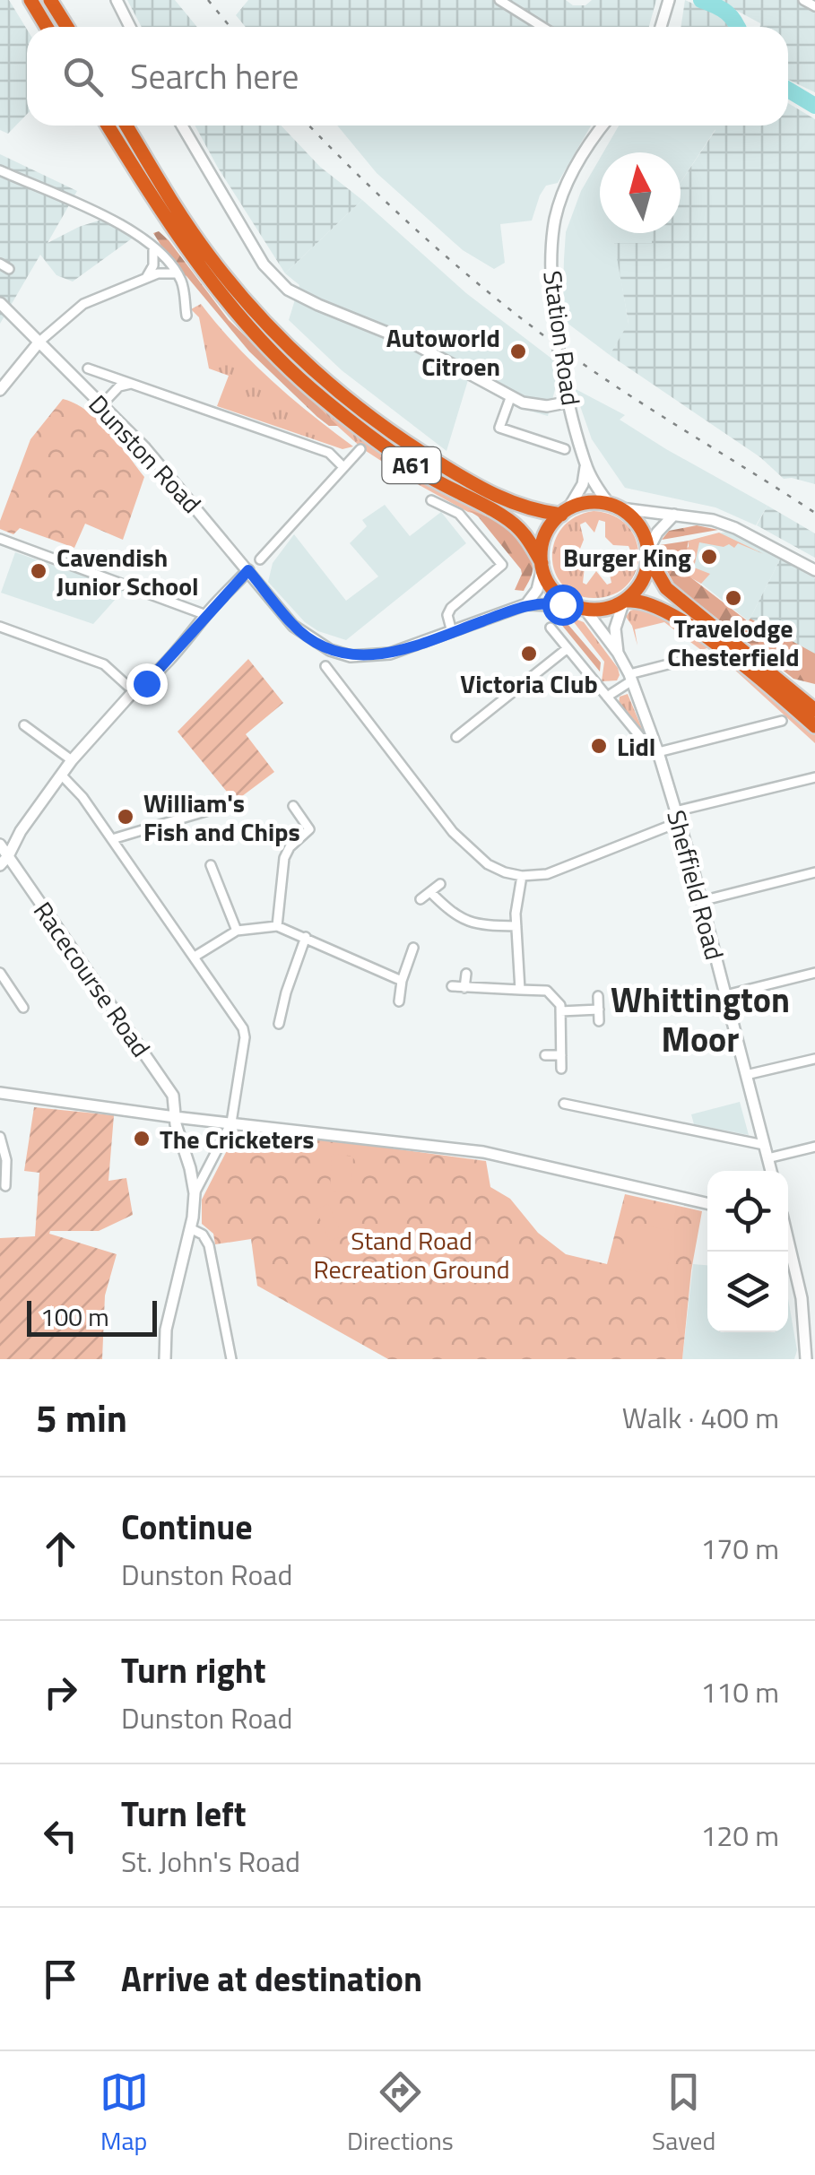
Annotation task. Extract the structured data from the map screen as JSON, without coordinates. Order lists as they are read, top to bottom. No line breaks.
{"streets":{"highway":["A61"],"main road":["Station Road","Dunston Road","Sheffield Road","Racecourse Road"]},"crossings":[["Station Road","Dunston Road"],["Station Road","A61"],["Dunston Road","A61"]],"districts":["Whittington Moor"],"parks":["Stand Road Recreation Ground"],"places":["Autoworld Citroen","Burger King","Cavendish Junior School","Travelodge Chesterfield","Victoria Club","Lidl","William's Fish and Chips","The Cricketers"],"scale_bar":"100 m","north":"top","page":{"search":"Search here","scale":"100 m","heading":["5 min","Walk · 400 m"],"list":[["Continue","Dunston Road","170 m"],["Turn right","Dunston Road","110 m"],["Turn left","St. John's Road","120 m"],"Arrive at destination"],"nav":["Map","Directions","Saved"]}}
